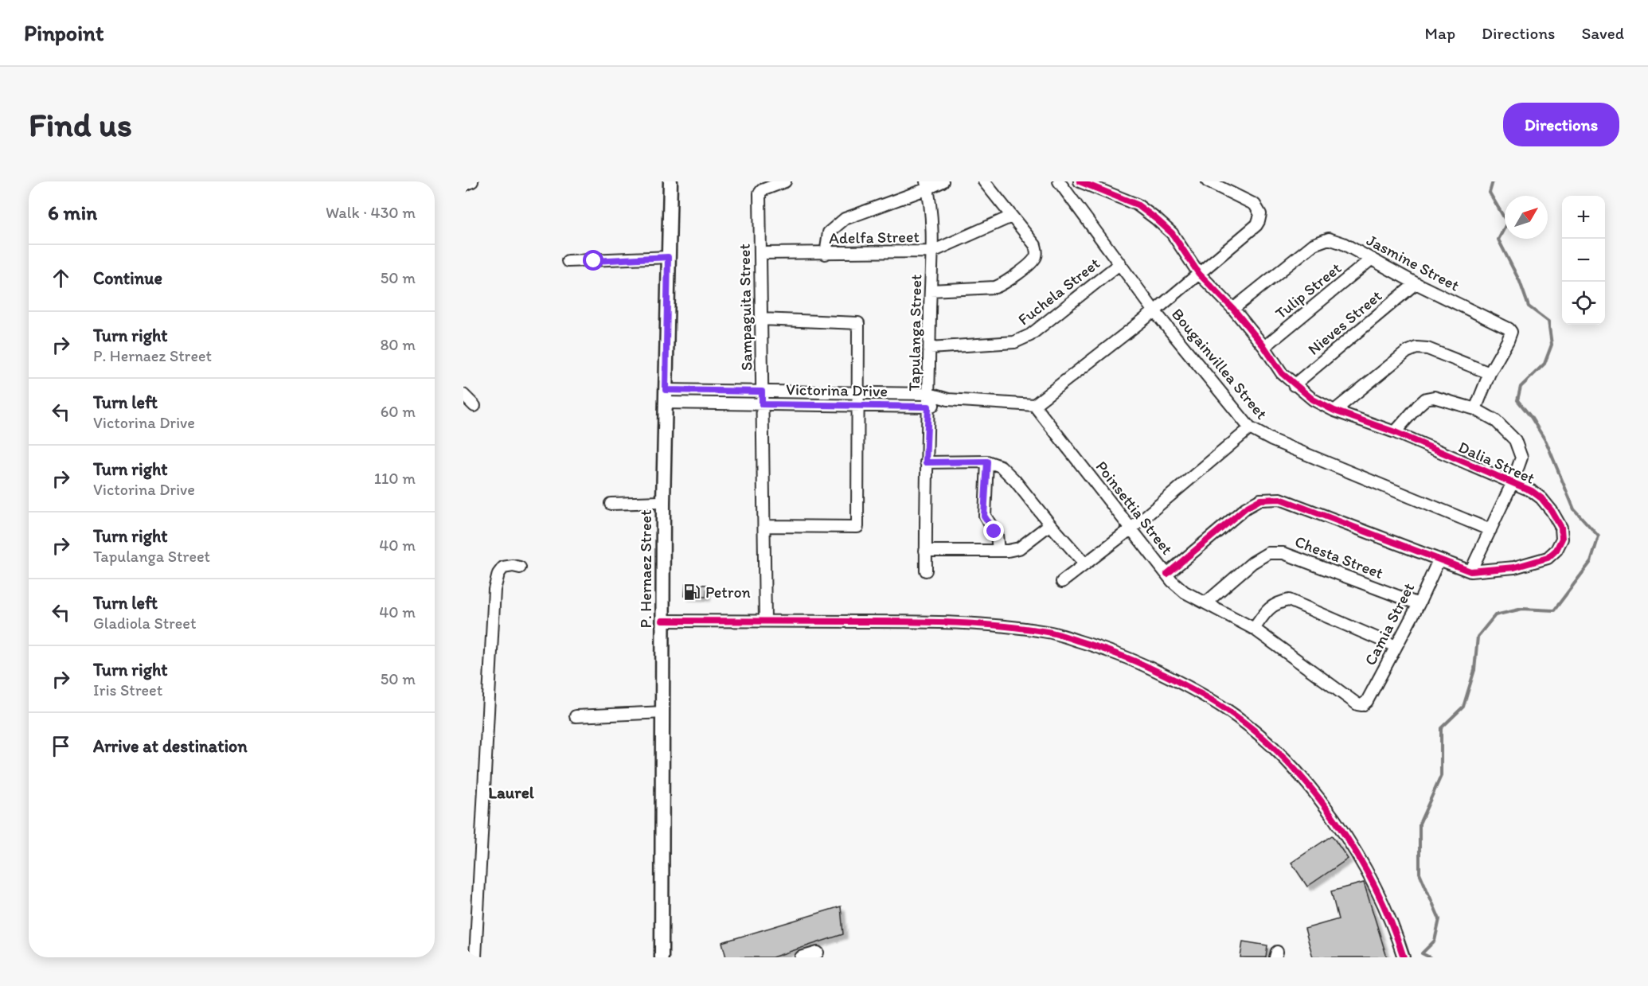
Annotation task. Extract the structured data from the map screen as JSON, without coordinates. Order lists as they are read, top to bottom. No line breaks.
{"streets":{"main road":["P. Hernaez Street"],"street":["Adelfa Street","Jasmine Street","Tulip Street","Fuchela Street","Sampaguita Street","Nieves Street","Tapulanga Street","Bougainvillea Street","Victorina Drive","Dalia Street","Poinsettia Street","Chesta Street","Camia Street"]},"crossings":[["Adelfa Street","Sampaguita Street"],["Adelfa Street","Tapulanga Street"],["Jasmine Street","Tulip Street"],["Jasmine Street","Nieves Street"],["Jasmine Street","Dalia Street"],["Tulip Street","Dalia Street"],["Fuchela Street","Tapulanga Street"],["Fuchela Street","Bougainvillea Street"],["Sampaguita Street","Victorina Drive"],["Nieves Street","Dalia Street"],["Tapulanga Street","Victorina Drive"],["Victorina Drive","Poinsettia Street"],["Victorina Drive","P. Hernaez Street"],["Dalia Street","Poinsettia Street"],["Dalia Street","Camia Street"],["Poinsettia Street","Chesta Street"],["Poinsettia Street","Camia Street"],["Chesta Street","Camia Street"]],"districts":["Laurel"],"places":{"fuel station":["Petron"]},"north":"top right","page":{"header":"Pinpoint","nav":["Map","Directions","Saved"],"buttons":"Directions","title":"Find us","heading":["6 min","Walk · 430 m"],"map_buttons":["+","−"],"list":[["Continue","50 m"],["Turn right","P. Hernaez Street","80 m"],["Turn left","Victorina Drive","60 m"],["Turn right","Victorina Drive","110 m"],["Turn right","Tapulanga Street","40 m"],["Turn left","Gladiola Street","40 m"],["Turn right","Iris Street","50 m"],"Arrive at destination"]}}
